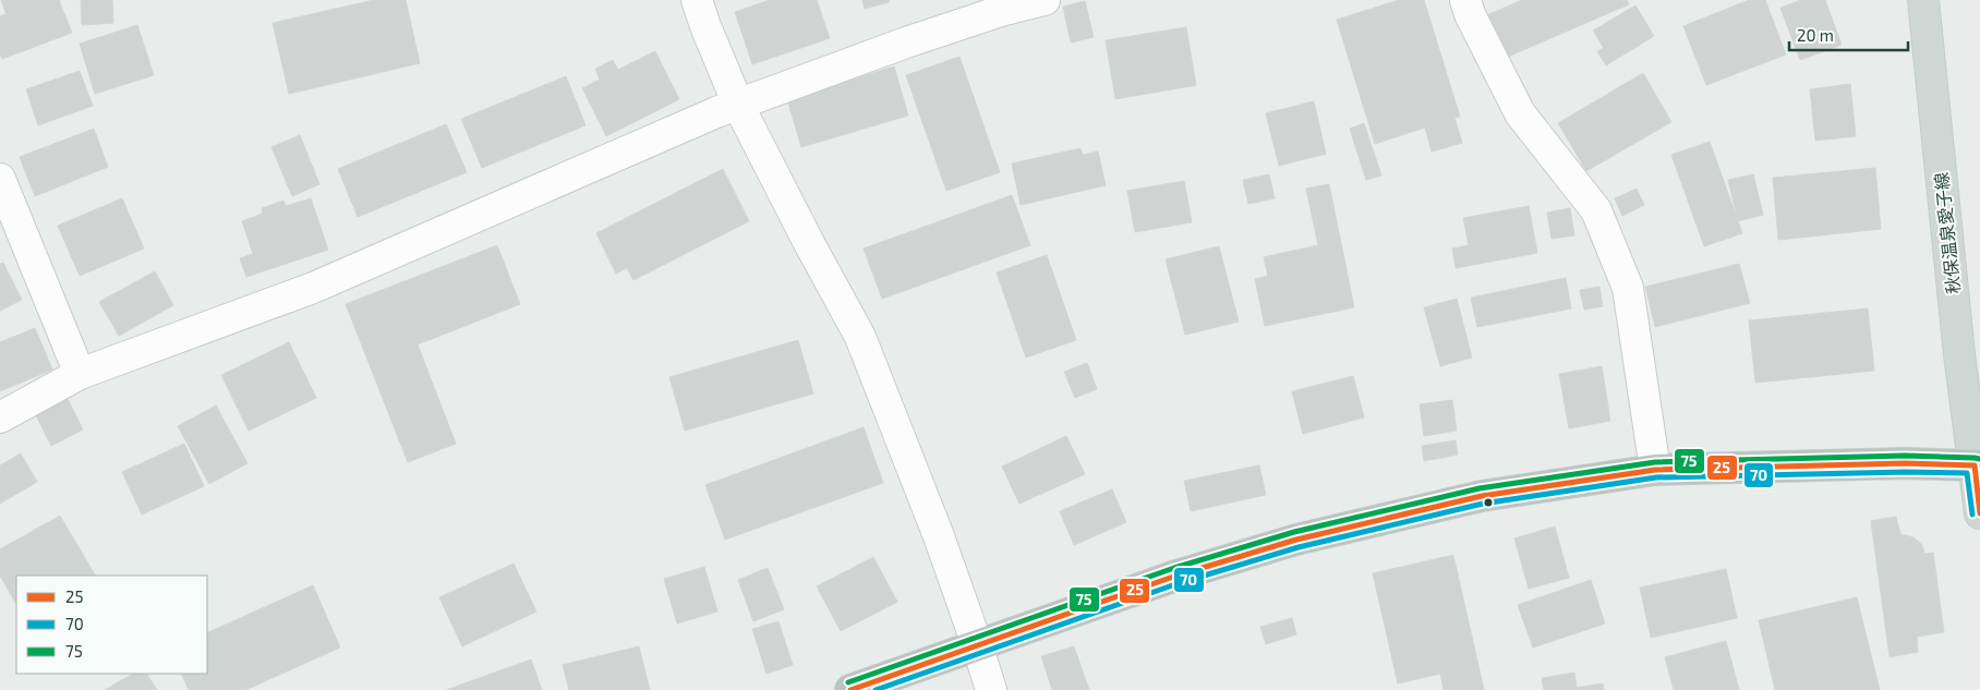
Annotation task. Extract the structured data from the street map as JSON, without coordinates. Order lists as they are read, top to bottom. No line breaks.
{"streets":{"main road":["秋保温泉愛子線"]},"lines":["transit line 75","transit line 25","transit line 70"],"legend":["25","70","75"],"scale_bar":"20 m"}
